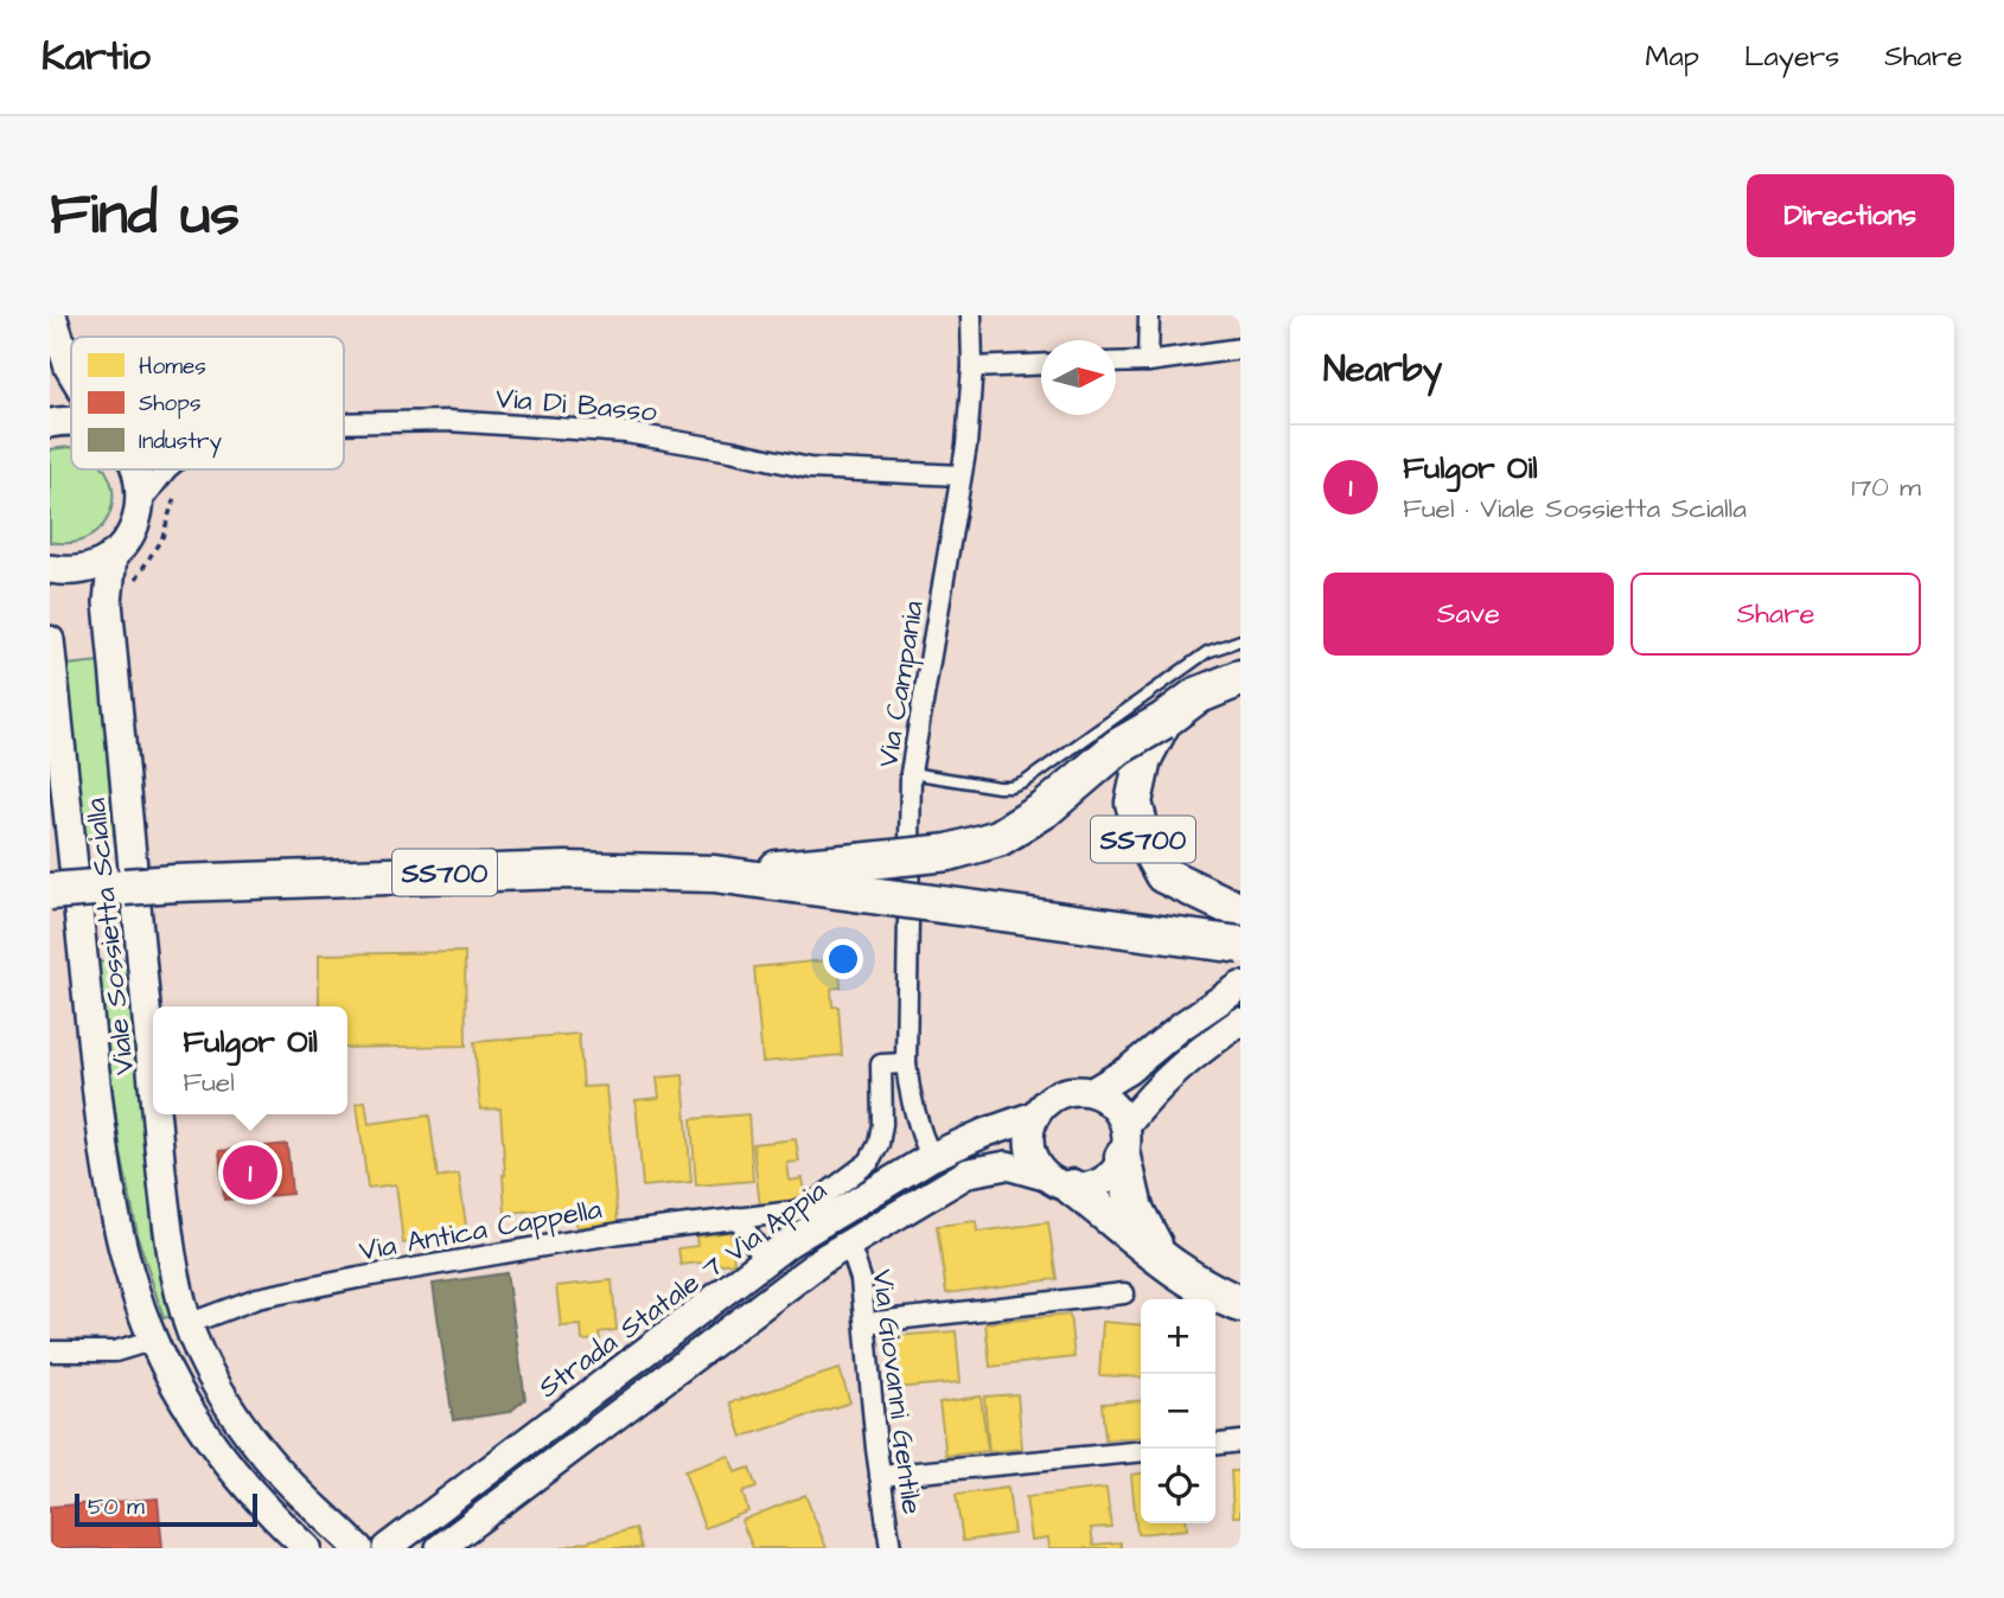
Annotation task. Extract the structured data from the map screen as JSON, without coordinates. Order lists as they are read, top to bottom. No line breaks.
{"streets":{"highway":["SS700"],"street":["Via Di Basso","Via Campania","Viale Sossietta Scialla","Via Antica Cappella","Strada Statale 7 Via Appia","Via Giovanni Gentile"]},"crossings":[["Via Di Basso","Via Campania"],["Via Di Basso","Viale Sossietta Scialla"],["Via Campania","Strada Statale 7 Via Appia"],["Viale Sossietta Scialla","Via Antica Cappella"],["Strada Statale 7 Via Appia","Via Giovanni Gentile"]],"legend":["Homes","Shops","Industry"],"scale_bar":"50 m","north":"right","page":{"header":"Kartio","nav":["Map","Layers","Share"],"buttons":["Directions",["Save","Share"]],"title":"Find us","heading":"Nearby","list":[{"mark":"1","name":"Fulgor Oil","note":"Fuel · Viale Sossietta Scialla","value":"170 m"}],"popup":["Fulgor Oil","Fuel"],"pins":"1","map_buttons":["+","−"],"scale":"50 m"}}
